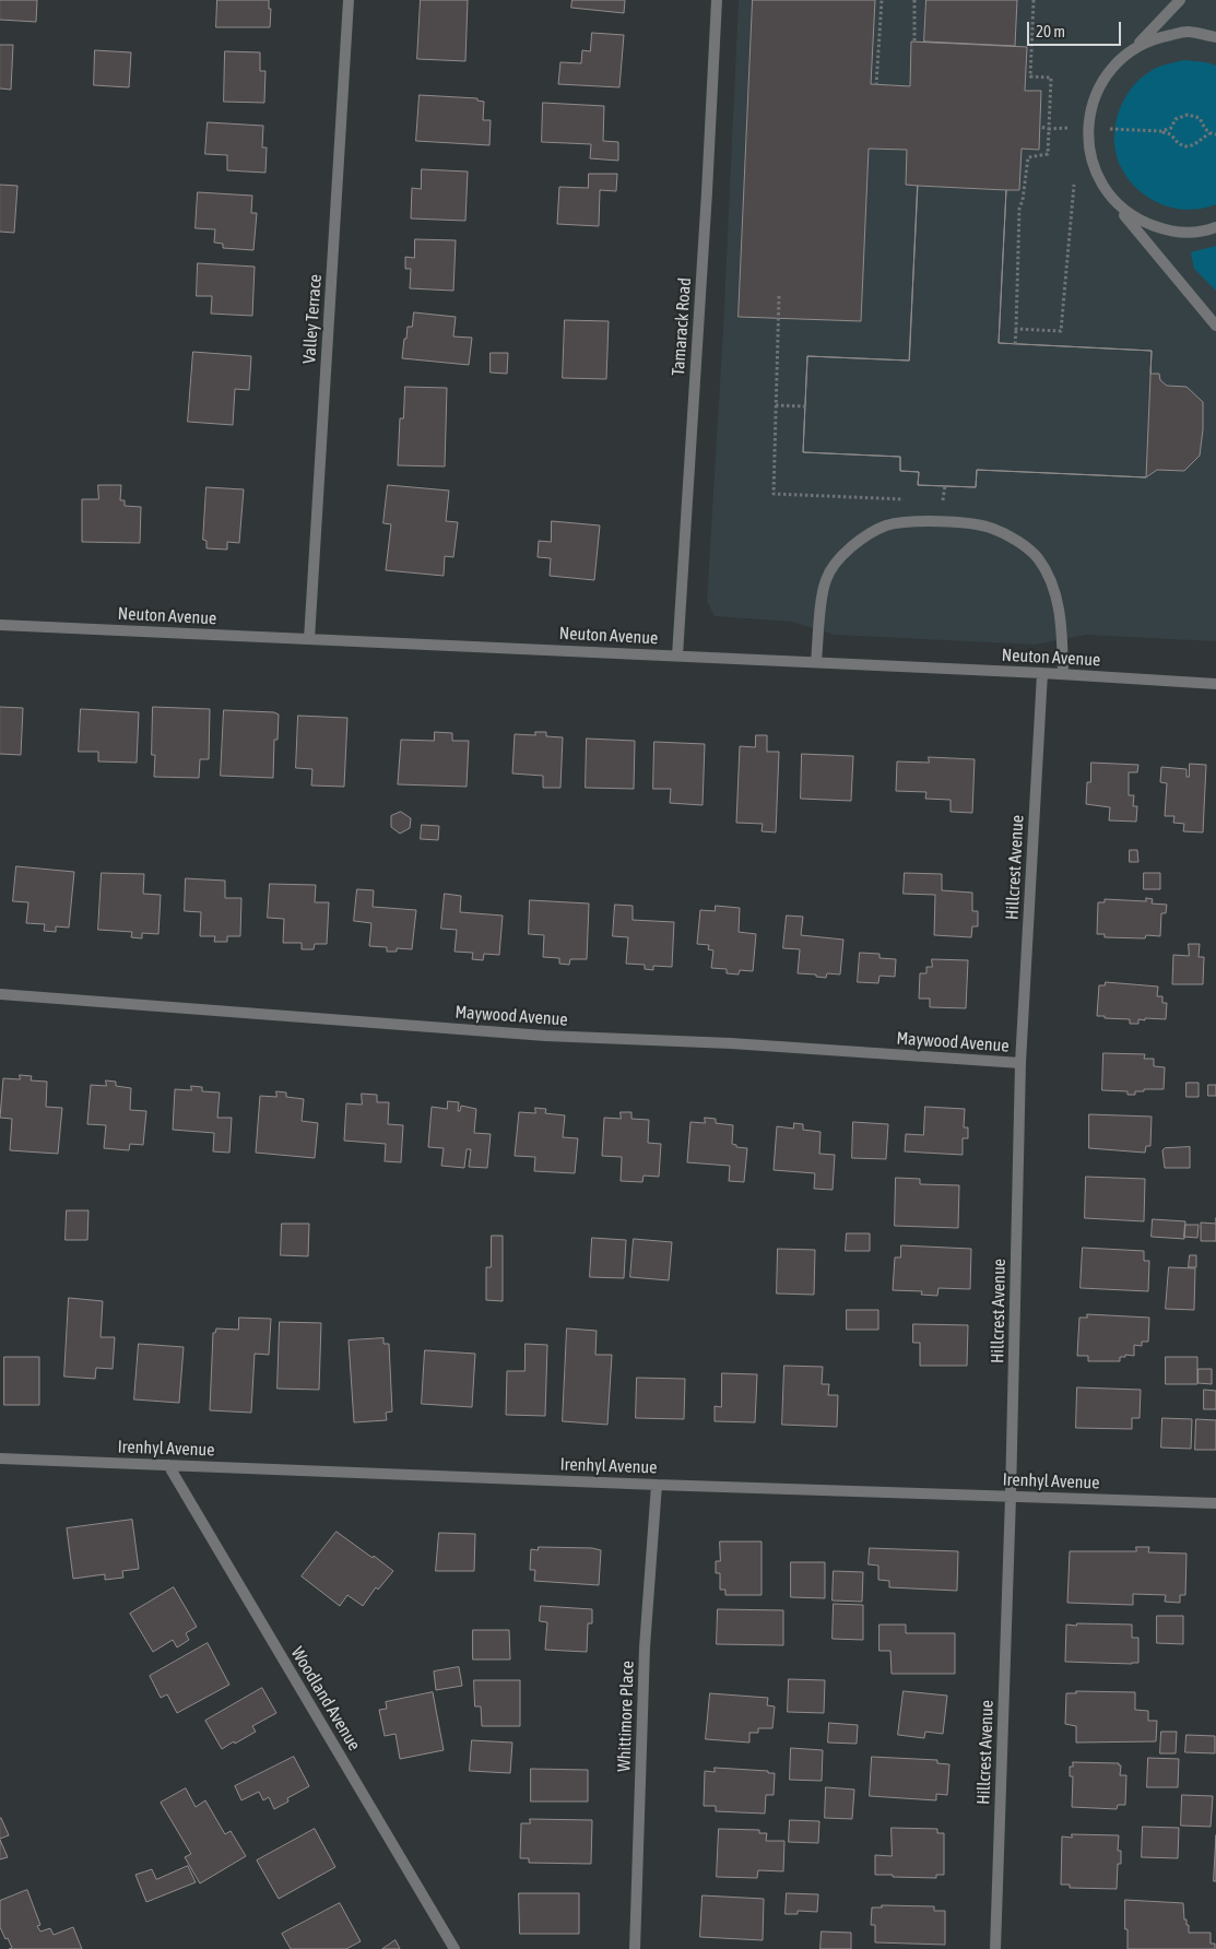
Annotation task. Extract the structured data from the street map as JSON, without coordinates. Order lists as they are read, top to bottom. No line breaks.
{"streets":{"street":["Valley Terrace","Tamarack Road","Neuton Avenue","Hillcrest Avenue","Maywood Avenue","Irenhyl Avenue","Woodland Avenue","Whittimore Place"]},"crossings":[["Valley Terrace","Neuton Avenue"],["Tamarack Road","Neuton Avenue"],["Neuton Avenue","Hillcrest Avenue"],["Hillcrest Avenue","Maywood Avenue"],["Hillcrest Avenue","Irenhyl Avenue"],["Irenhyl Avenue","Woodland Avenue"],["Irenhyl Avenue","Whittimore Place"]],"scale_bar":"20 m"}
